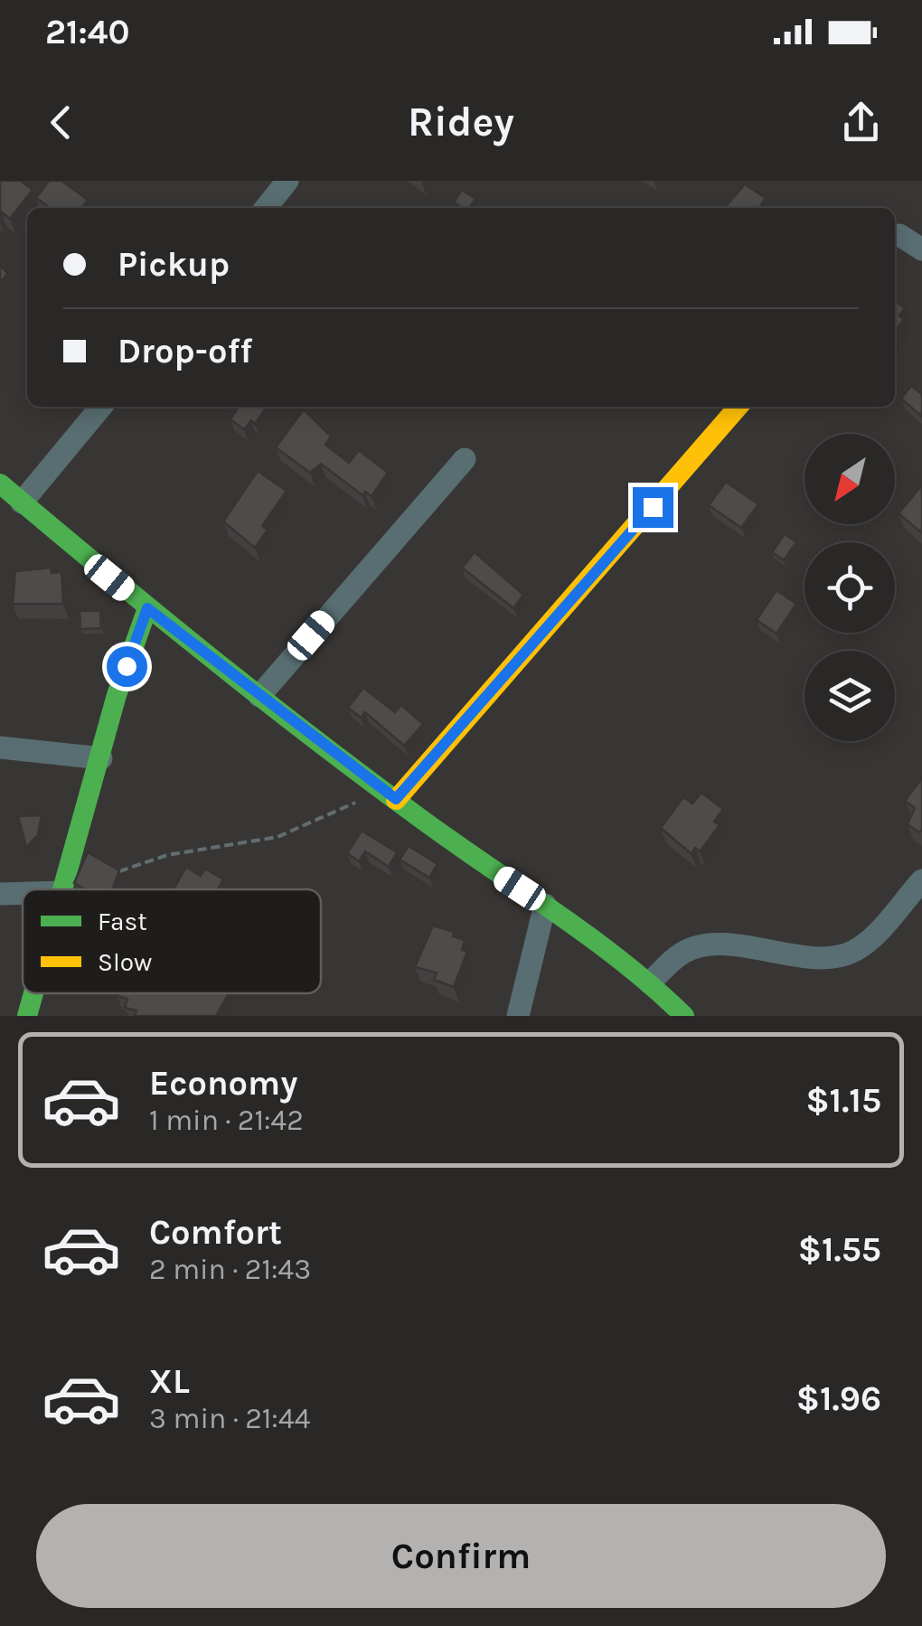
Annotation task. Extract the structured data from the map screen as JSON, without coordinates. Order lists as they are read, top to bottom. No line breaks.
{"legend":["Fast","Slow"],"north":"bottom left","page":{"status":"21:40","header":"Ridey","banner":["Pickup","Drop-off"],"list":[{"name":"Economy","note":"1 min · 21:42","value":"$1.15"},{"name":"Comfort","note":"2 min · 21:43","value":"$1.55"},{"name":"XL","note":"3 min · 21:44","value":"$1.96"}],"buttons":"Confirm"}}
